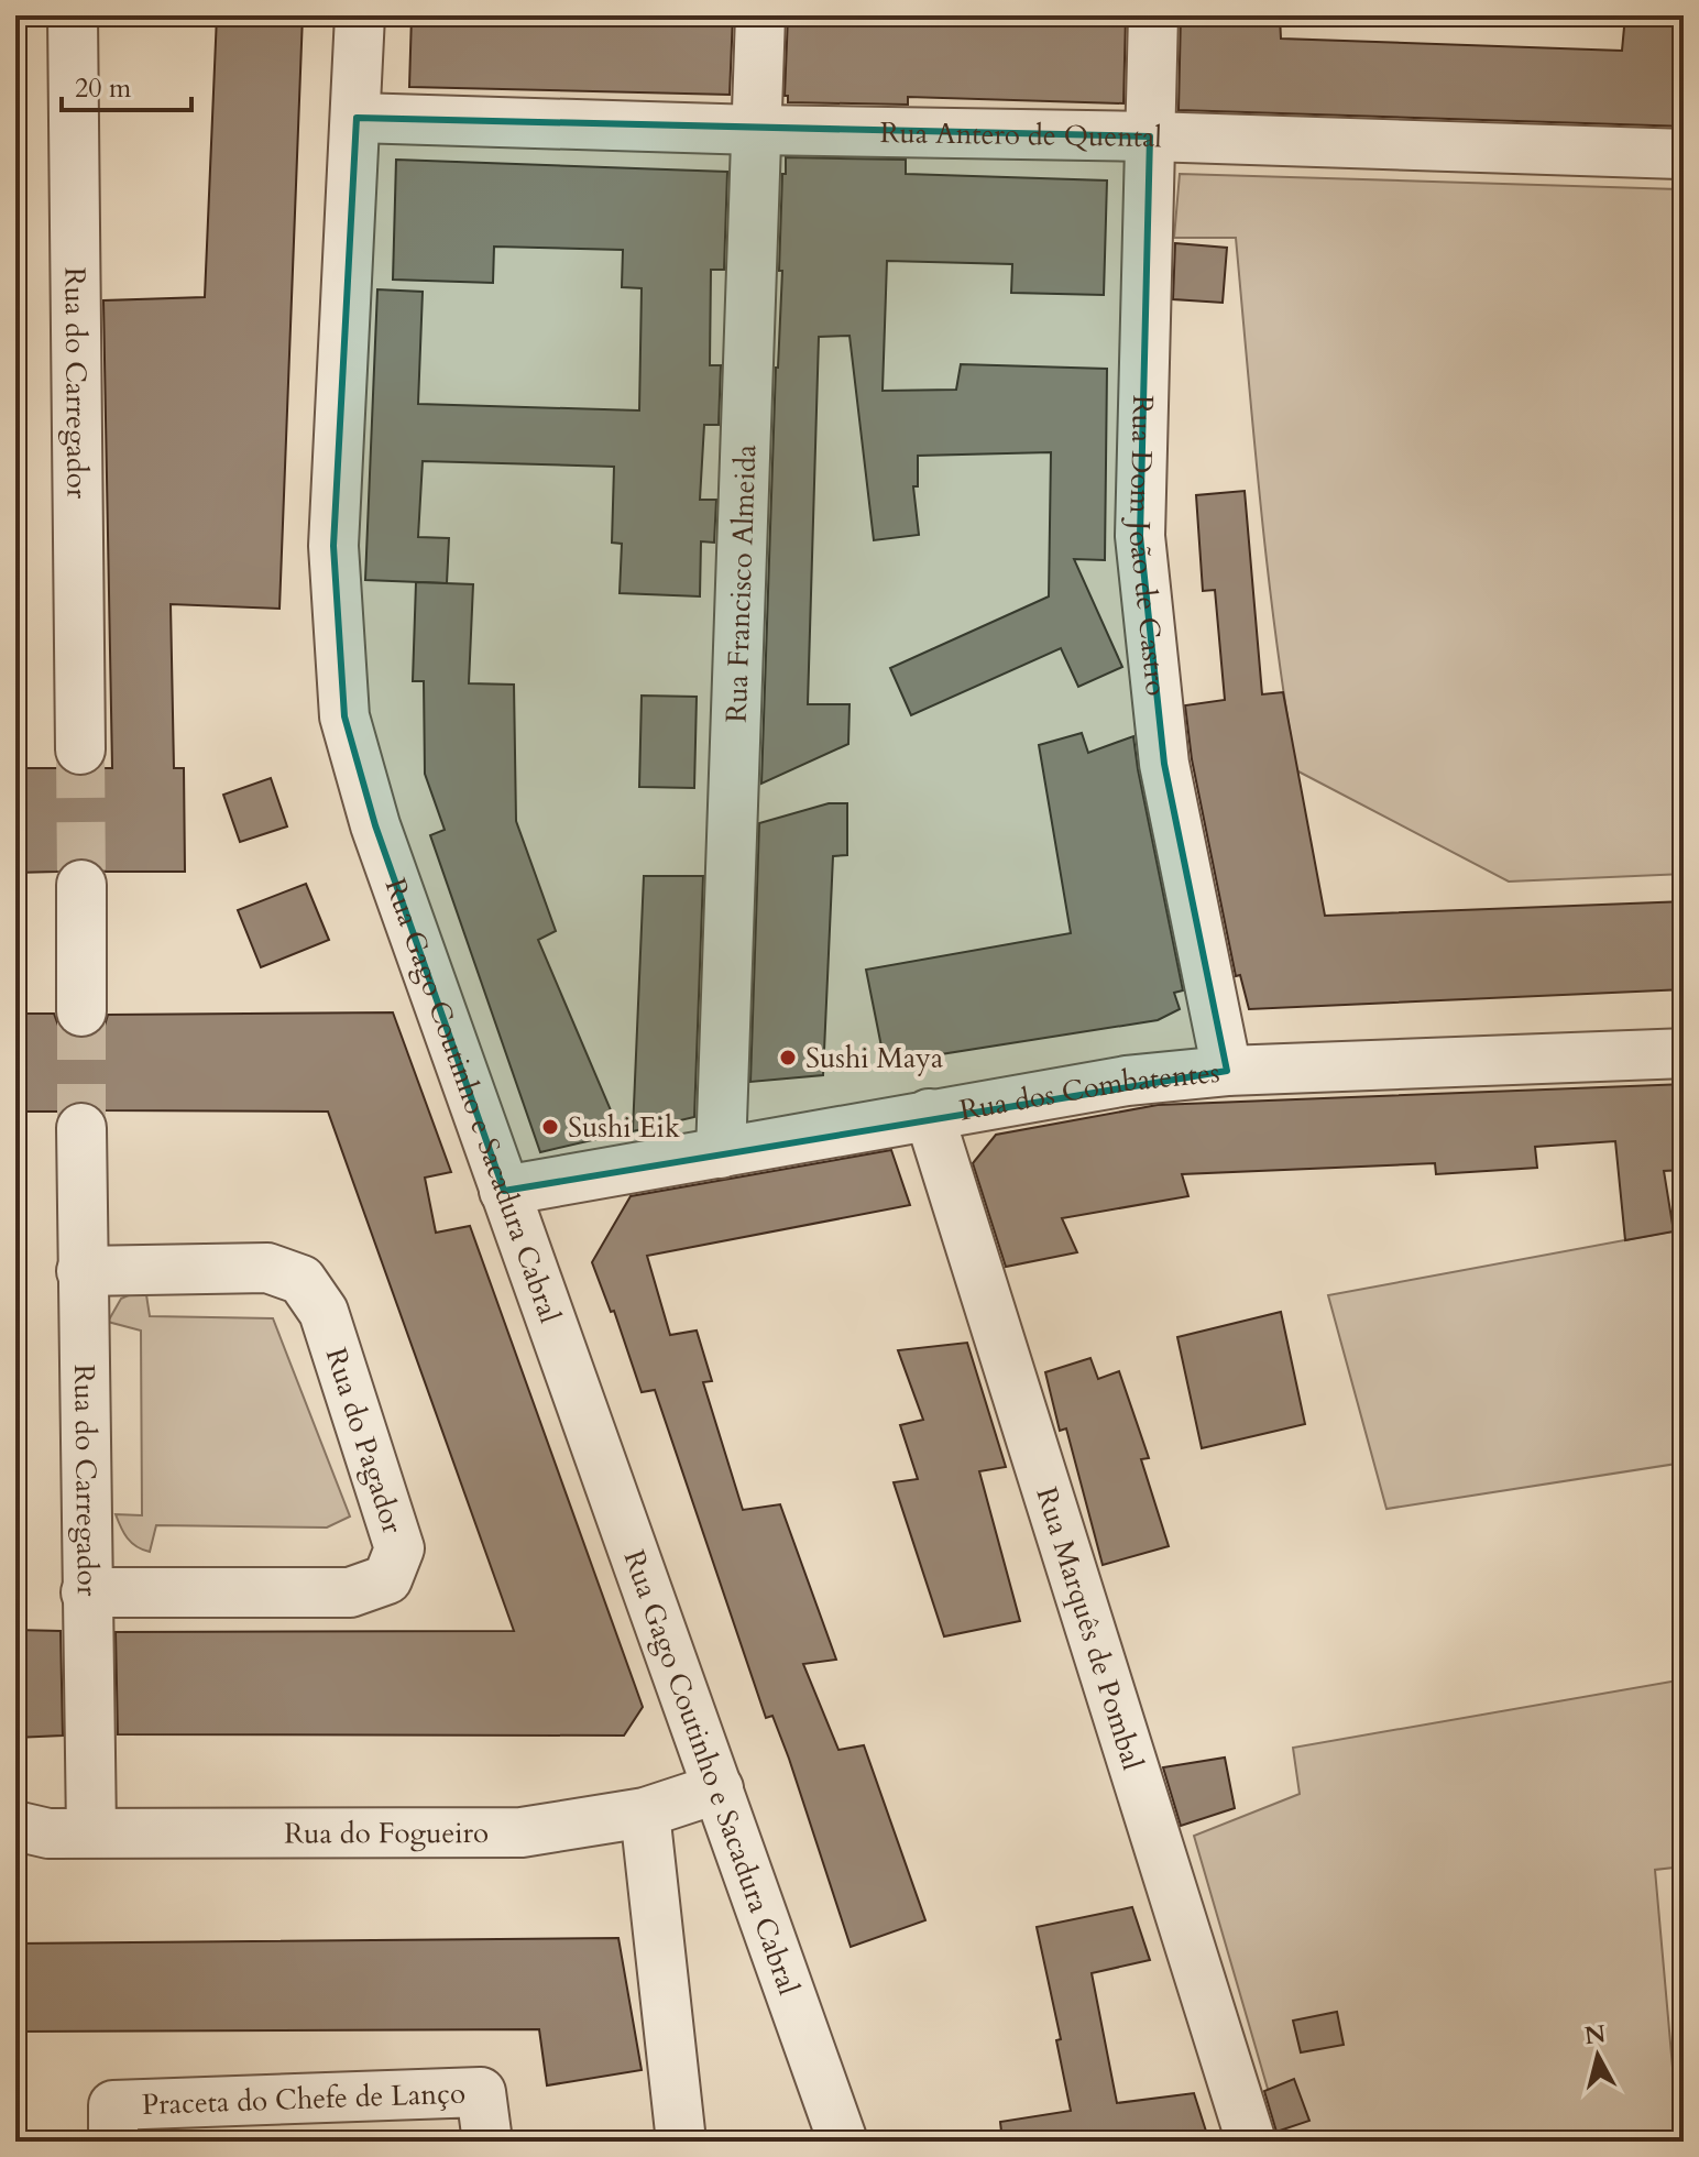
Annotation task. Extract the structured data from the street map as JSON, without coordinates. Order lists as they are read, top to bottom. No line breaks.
{"streets":{"street":["Rua Antero de Quental","Rua do Carregador","Rua Dom João de Castro","Rua Francisco Almeida","Rua dos Combatentes","Rua Gago Coutinho e Sacadura Cabral","Rua do Pagador","Rua Marquês de Pombal","Rua do Fogueiro","Praceta do Chefe de Lanço"]},"crossings":[["Rua Antero de Quental","Rua Dom João de Castro"],["Rua Antero de Quental","Rua Francisco Almeida"],["Rua Antero de Quental","Rua Gago Coutinho e Sacadura Cabral"],["Rua do Carregador","Rua do Pagador"],["Rua do Carregador","Rua do Fogueiro"],["Rua Dom João de Castro","Rua dos Combatentes"],["Rua Francisco Almeida","Rua dos Combatentes"],["Rua dos Combatentes","Rua Gago Coutinho e Sacadura Cabral"],["Rua dos Combatentes","Rua Marquês de Pombal"],["Rua Gago Coutinho e Sacadura Cabral","Rua do Fogueiro"]],"places":["Sushi Maya","Sushi Eik"],"scale_bar":"20 m","north":"top"}
